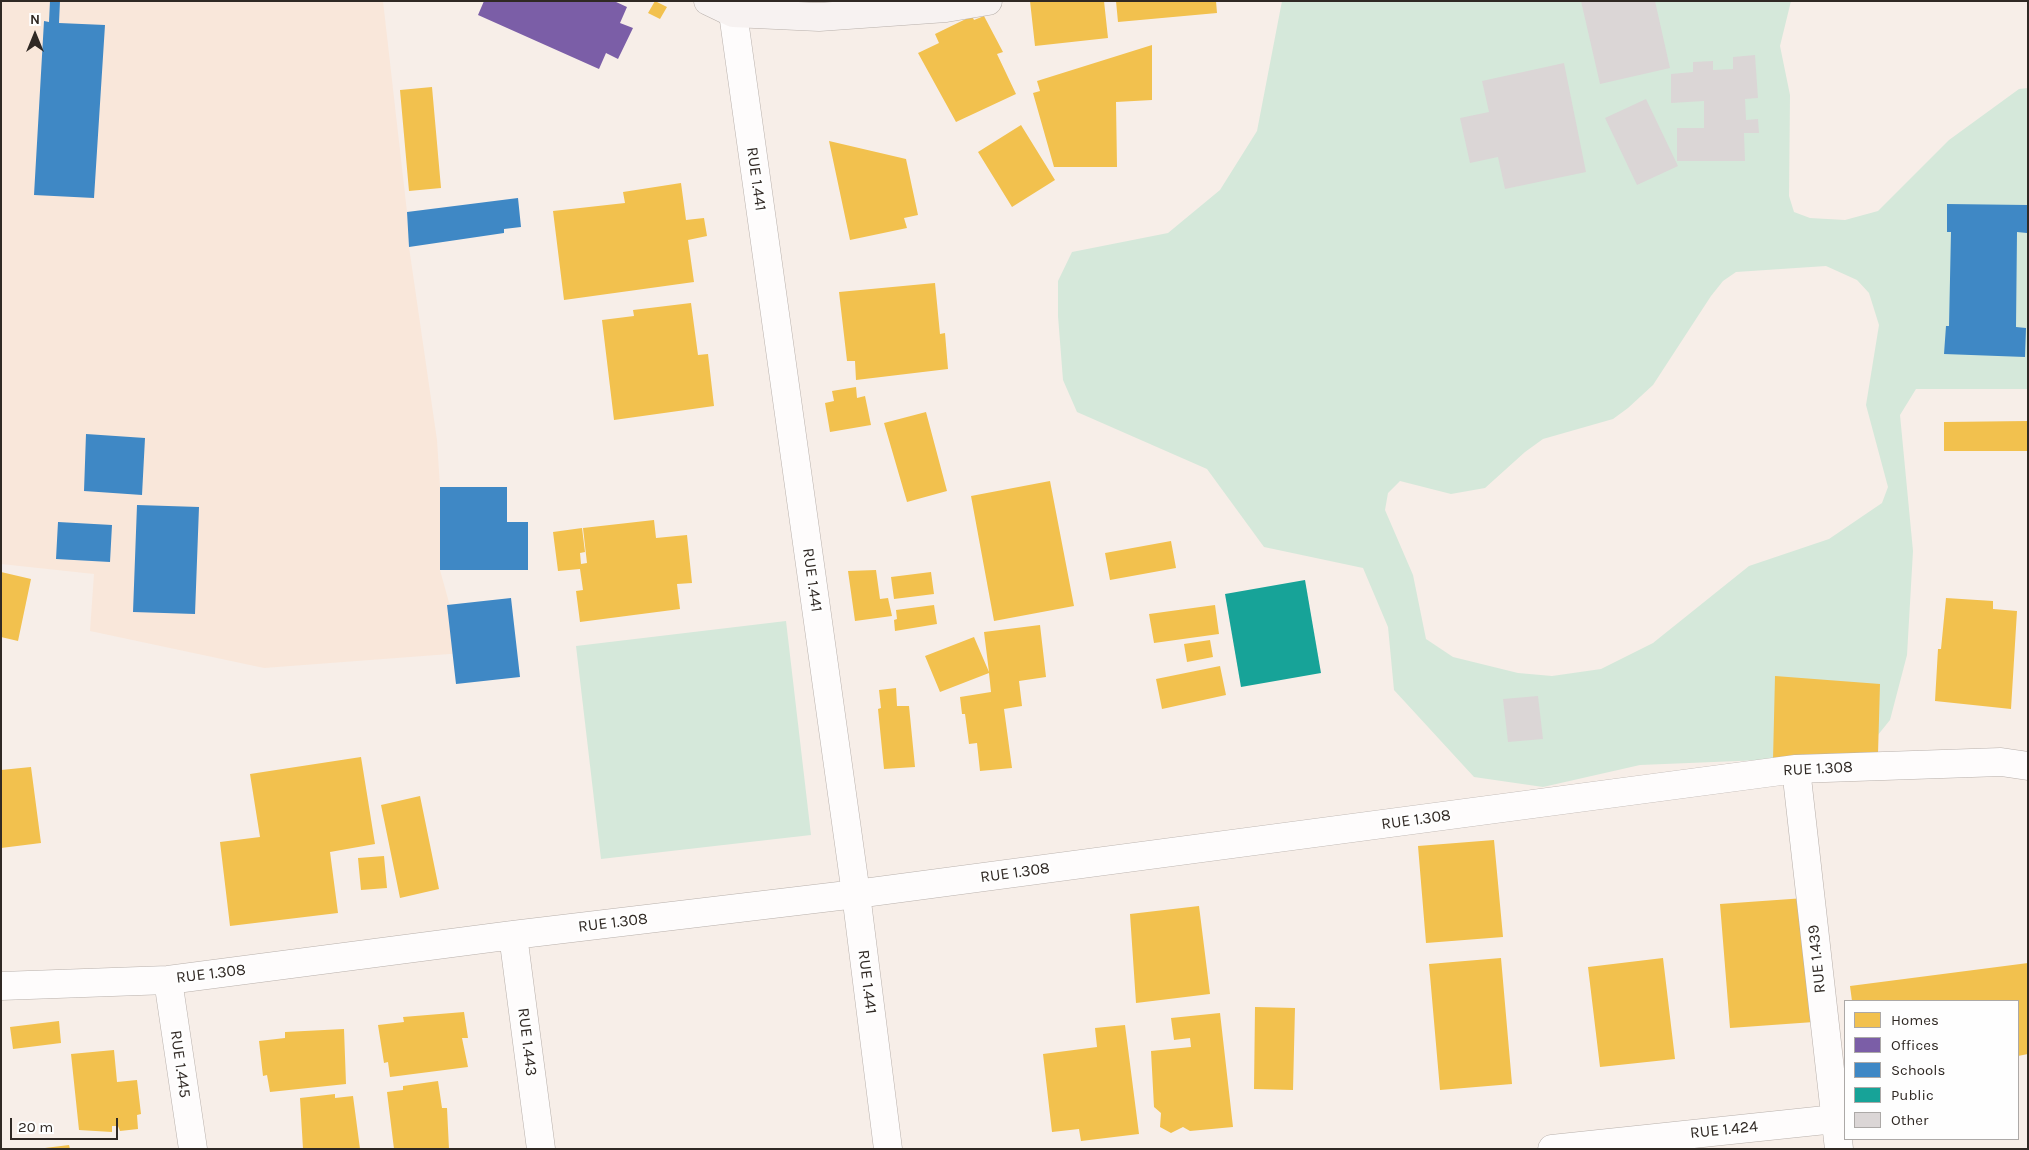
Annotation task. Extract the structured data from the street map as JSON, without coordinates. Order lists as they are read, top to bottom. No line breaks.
{"streets":{"street":["RUE 1.441","RUE 1.308","RUE 1.439","RUE 1.443","RUE 1.445","RUE 1.424"]},"crossings":[["RUE 1.441","RUE 1.308"],["RUE 1.308","RUE 1.439"],["RUE 1.308","RUE 1.443"],["RUE 1.308","RUE 1.445"],["RUE 1.439","RUE 1.424"]],"legend":["Homes","Offices","Schools","Public","Other"],"scale_bar":"20 m","north":"top"}
